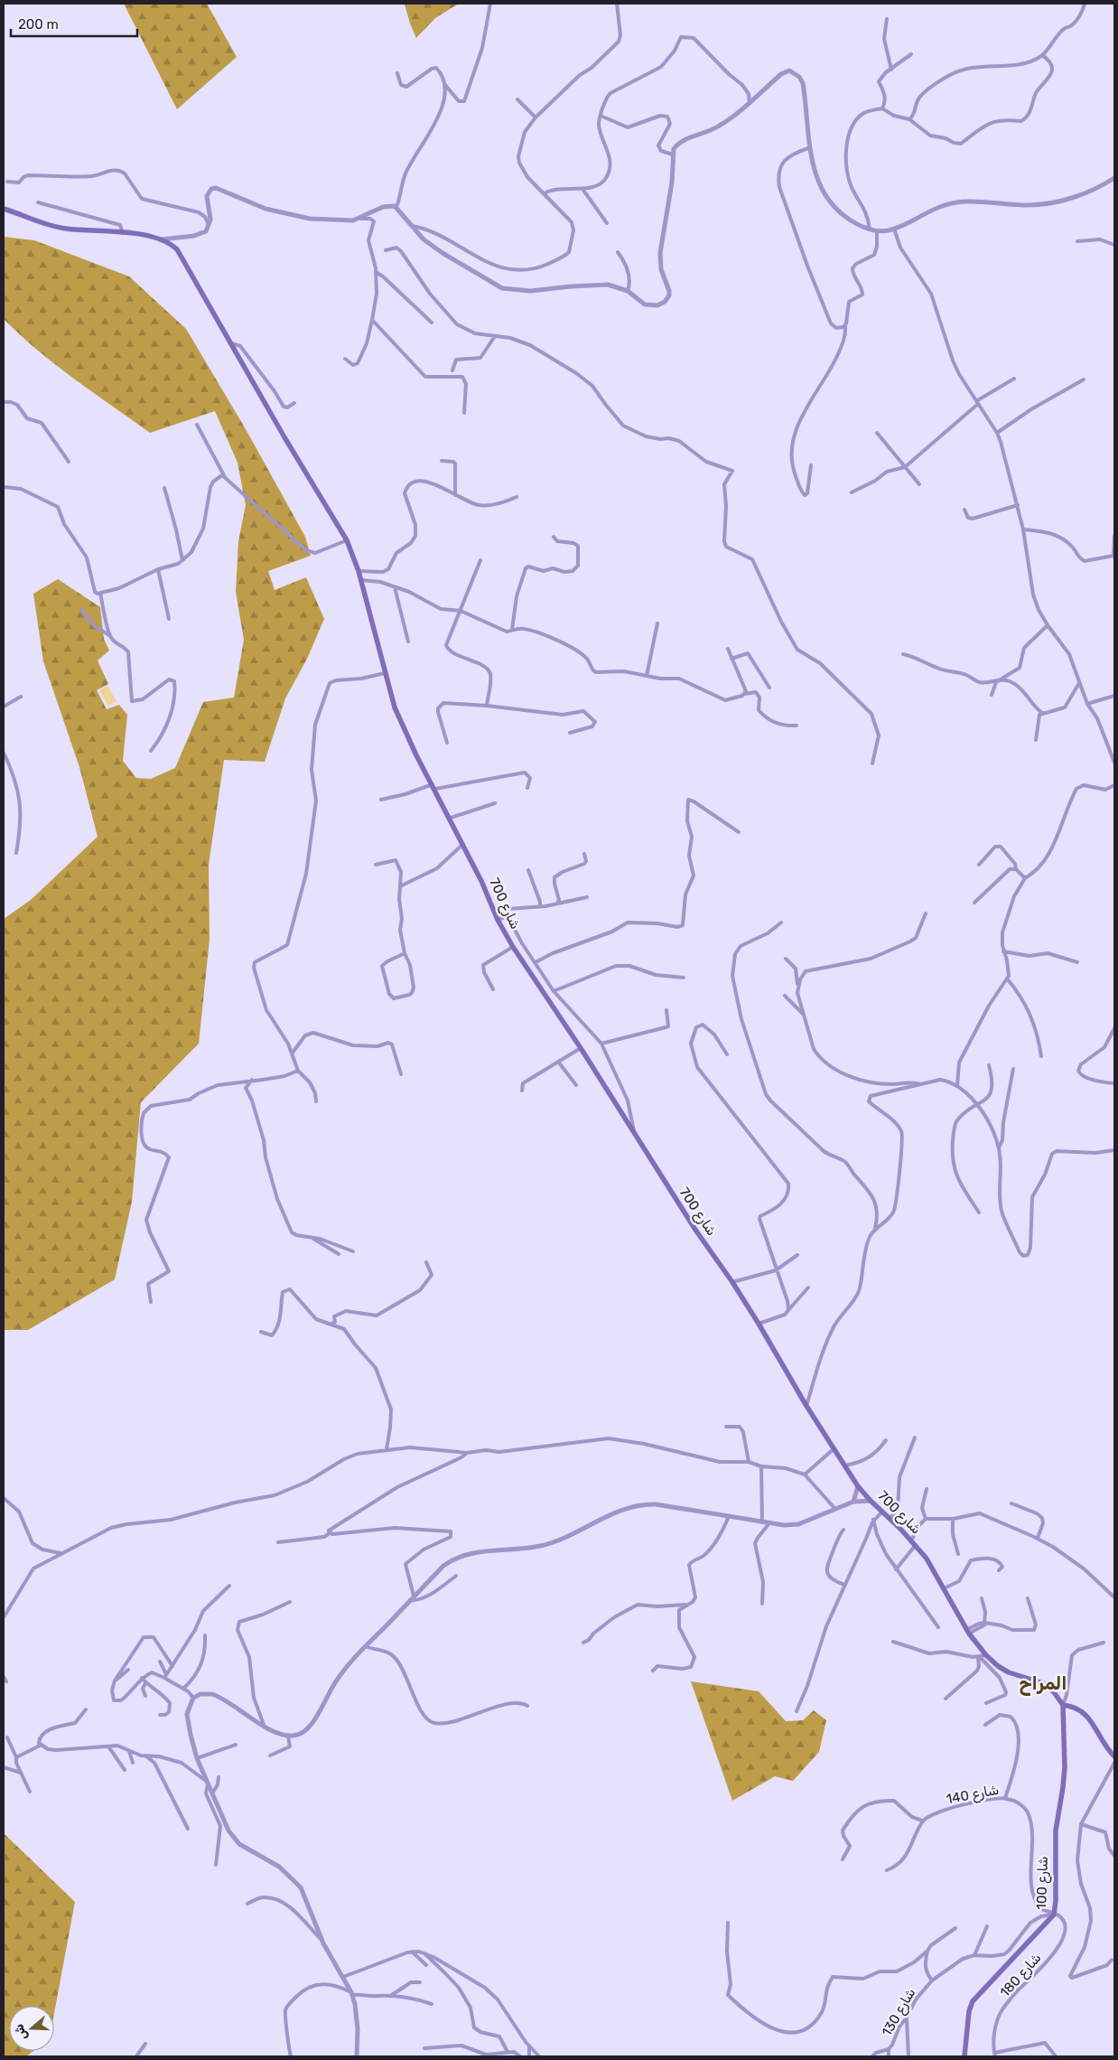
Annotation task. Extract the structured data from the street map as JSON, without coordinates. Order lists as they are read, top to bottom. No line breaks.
{"streets":{"main road":["شارع 700","شارع 100"],"street":["شارع 140","شارع 180","شارع 130"]},"crossings":[["شارع 700","شارع 100"],["شارع 140","شارع 100"],["شارع 140","شارع 180"],["شارع 140","شارع 130"],["شارع 100","شارع 180"],["شارع 100","شارع 130"],["شارع 180","شارع 130"]],"districts":["المراح"],"scale_bar":"200 m","north":"left"}
